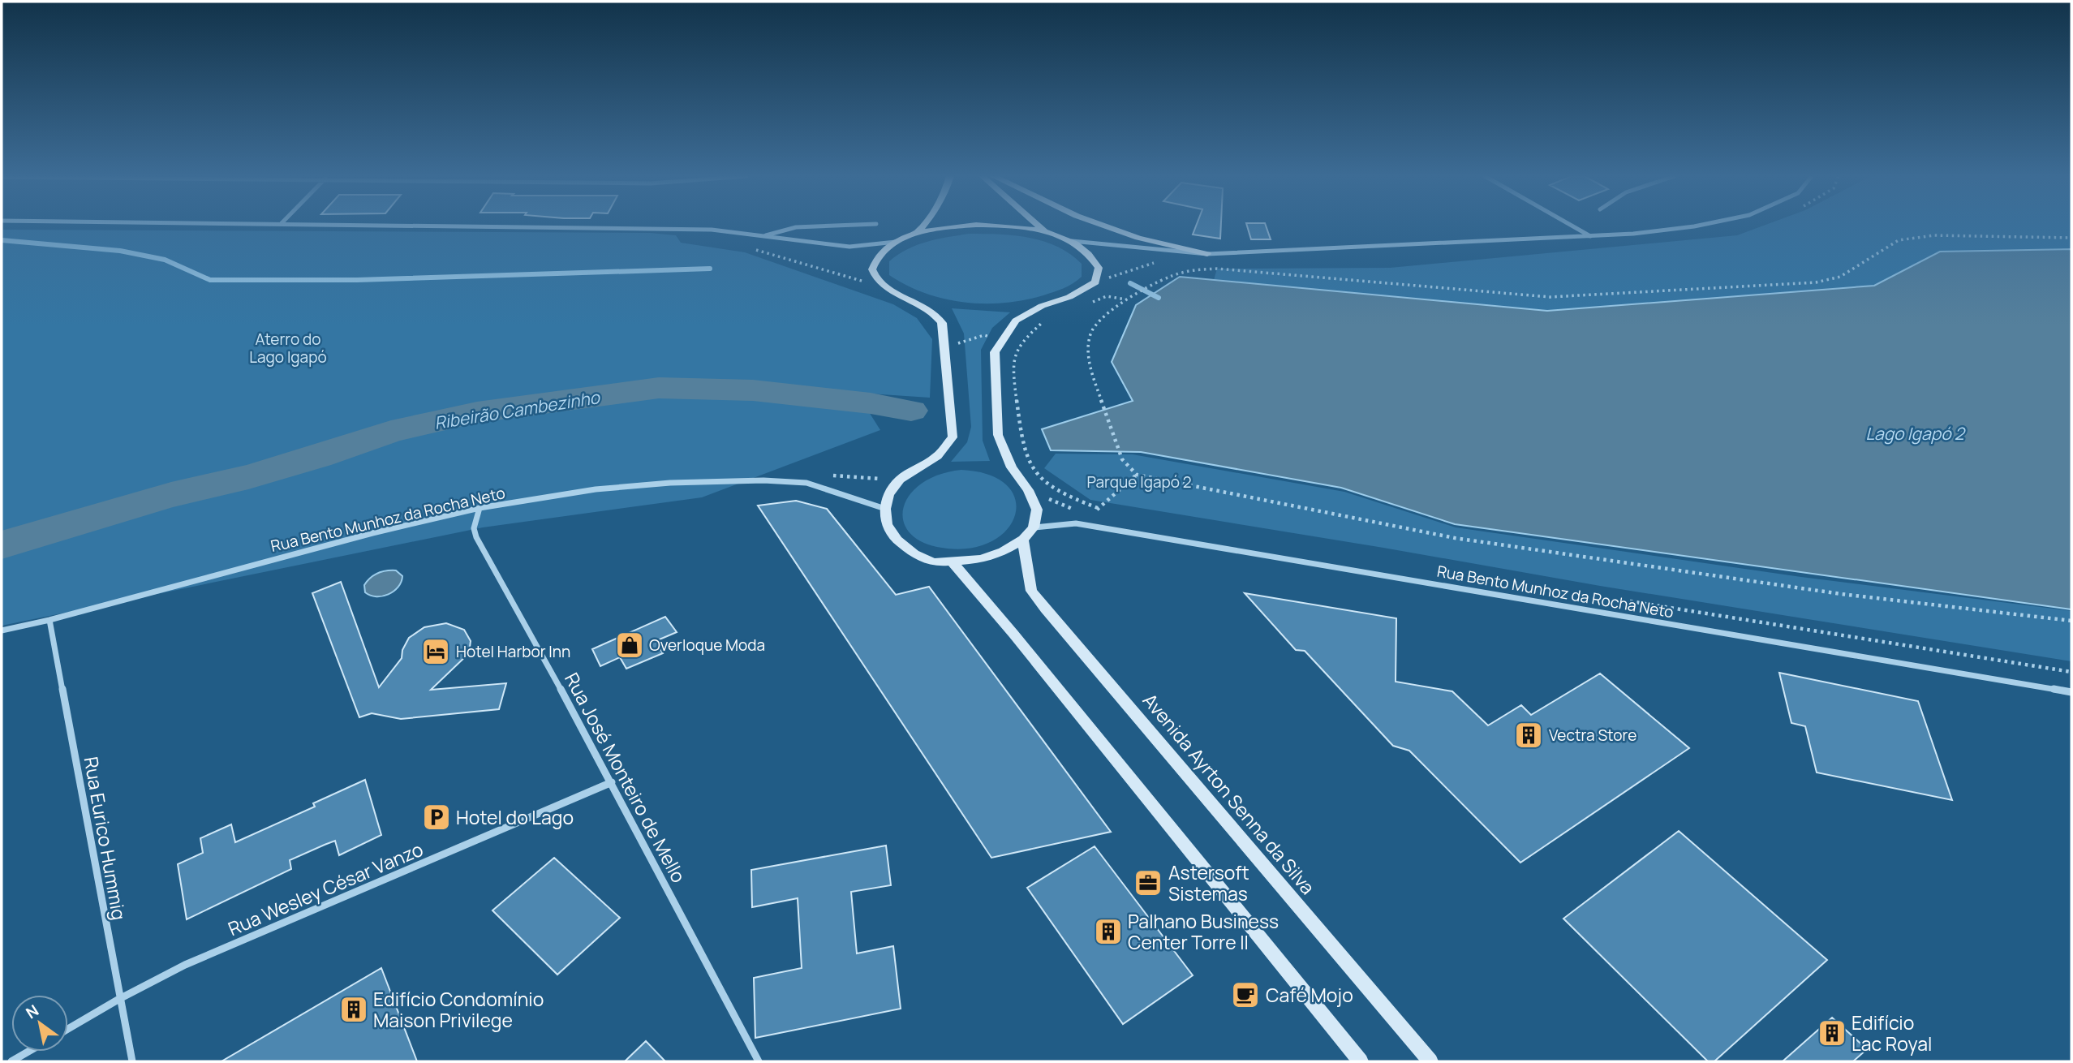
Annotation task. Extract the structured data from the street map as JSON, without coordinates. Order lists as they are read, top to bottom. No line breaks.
{"streets":{"main road":["Avenida Ayrton Senna da Silva"],"street":["Rua Bento Munhoz da Rocha Neto","Rua José Monteiro de Mello","Rua Eurico Hummig","Rua Wesley César Vanzo"]},"crossings":[["Rua Bento Munhoz da Rocha Neto","Rua José Monteiro de Mello"],["Rua Bento Munhoz da Rocha Neto","Rua Eurico Hummig"],["Rua José Monteiro de Mello","Rua Wesley César Vanzo"],["Rua Eurico Hummig","Rua Wesley César Vanzo"]],"water":["Ribeirão Cambezinho","Lago Igapó 2"],"parks":["Aterro do Lago Igapó","Parque Igapó 2"],"places":{"shop":["Overloque Moda"],"hotel":["Hotel Harbor Inn"],"building":["Vectra Store","Palhano Business Center Torre II","Edifício Condomínio Maison Privilege","Edifício Lac Royal"],"parking":["Hotel do Lago"],"office":["Astersoft Sistemas"],"cafe":["Café Mojo"]},"north":"top left"}
